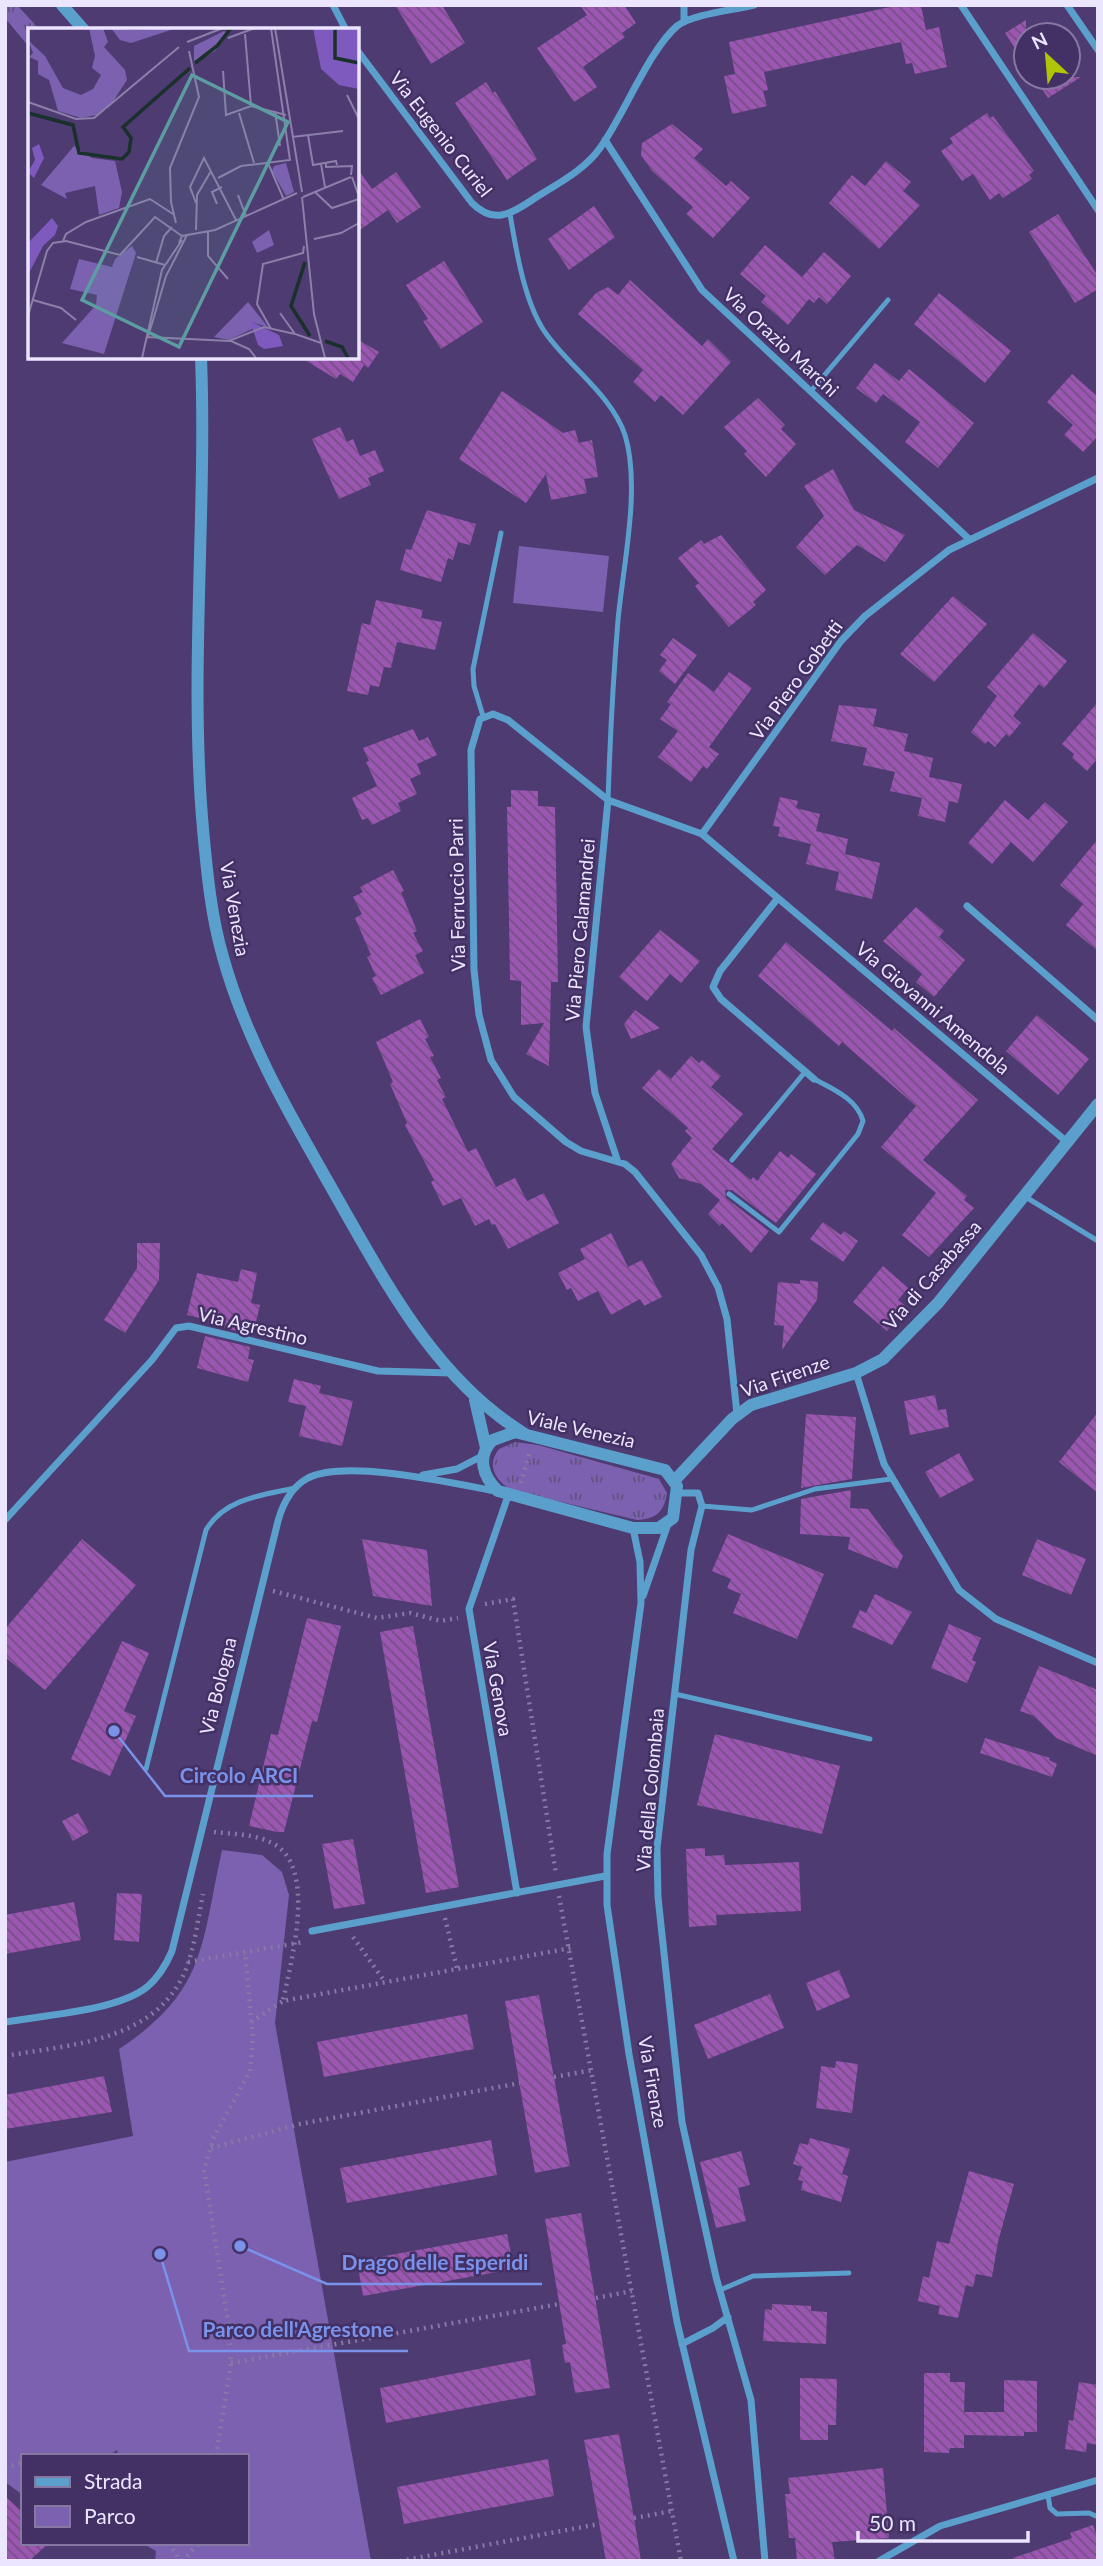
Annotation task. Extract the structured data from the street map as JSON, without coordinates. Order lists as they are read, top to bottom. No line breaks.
{"streets":{"street":["Via Eugenio Curiel","Via Orazio Marchi","Via Piero Gobetti","Via Ferruccio Parri","Via Venezia","Via Piero Calamandrei","Via Giovanni Amendola","Via di Casabassa","Via Agrestino","Via Firenze","Viale Venezia","Via Bologna","Via Genova","Via della Colombaia"]},"crossings":[["Via Orazio Marchi","Via Piero Gobetti"],["Via Piero Gobetti","Via Giovanni Amendola"],["Via Ferruccio Parri","Via Piero Calamandrei"],["Via Venezia","Via Agrestino"],["Via Venezia","Viale Venezia"],["Via Giovanni Amendola","Via di Casabassa"],["Via di Casabassa","Via Firenze"],["Via Firenze","Viale Venezia"]],"places":["Circolo ARCI","Drago delle Esperidi","Parco dell'Agrestone"],"legend":["Strada","Parco"],"scale_bar":"50 m","north":"top left"}
